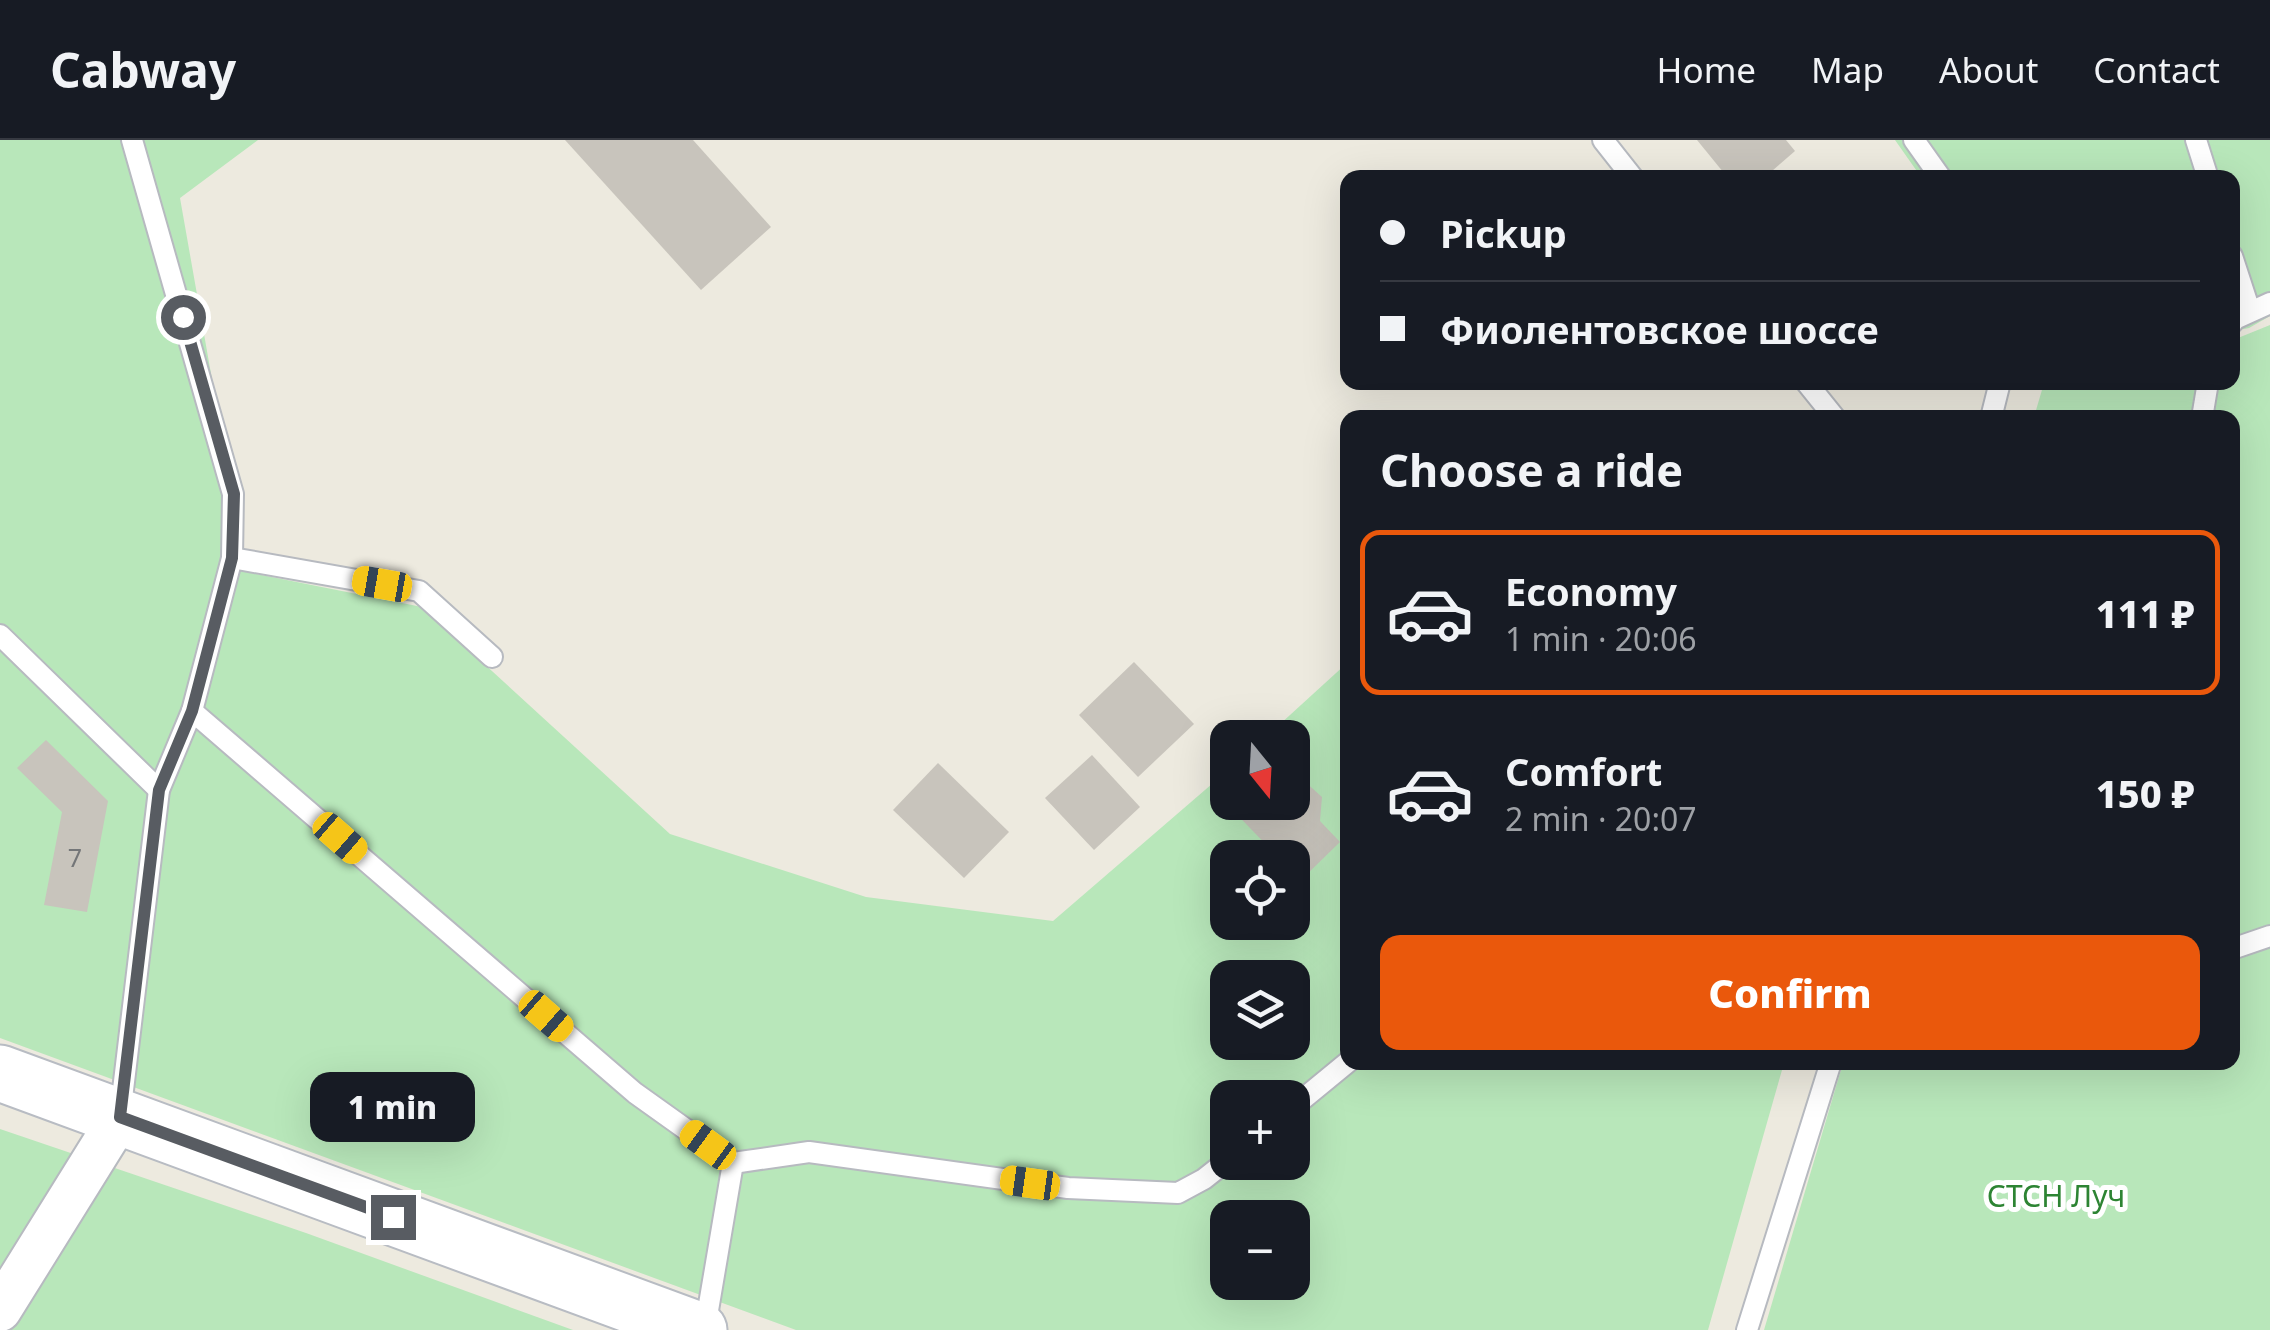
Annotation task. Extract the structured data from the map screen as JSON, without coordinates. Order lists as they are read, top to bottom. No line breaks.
{"parks":["СТСН Луч"],"house_numbers":["7"],"north":"bottom","page":{"header":"Cabway","nav":["Home","Map","About","Contact"],"banner":["Pickup","Фиолентовское шоссе"],"heading":"Choose a ride","list":[{"name":"Economy","note":"1 min · 20:06","value":"111 ₽"},{"name":"Comfort","note":"2 min · 20:07","value":"150 ₽"}],"map_buttons":["+","−"],"buttons":"Confirm","bubble":"1 min"}}
